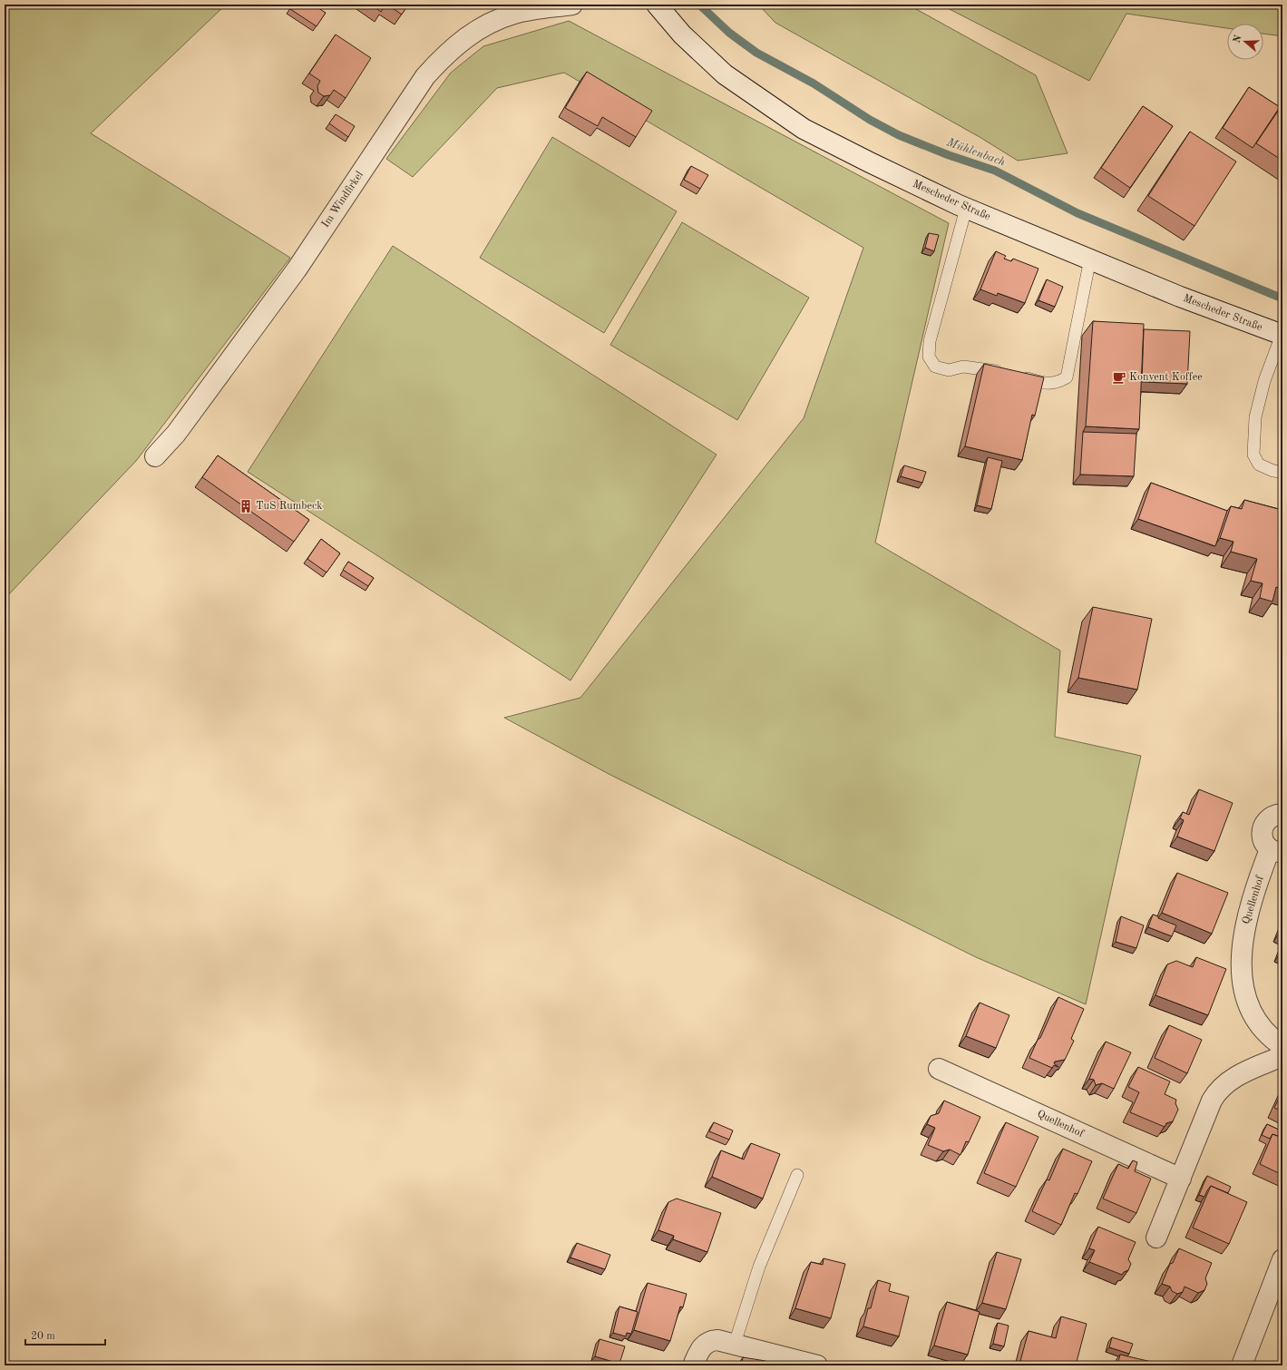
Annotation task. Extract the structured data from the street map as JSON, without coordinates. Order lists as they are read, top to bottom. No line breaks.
{"streets":{"street":["Im Windfirkel","Mescheder Straße","Quellenhof"]},"water":["Mühlenbach"],"places":{"cafe":["Konvent Koffee"],"building":["TuS Rumbeck"]},"scale_bar":"20 m","north":"left"}
